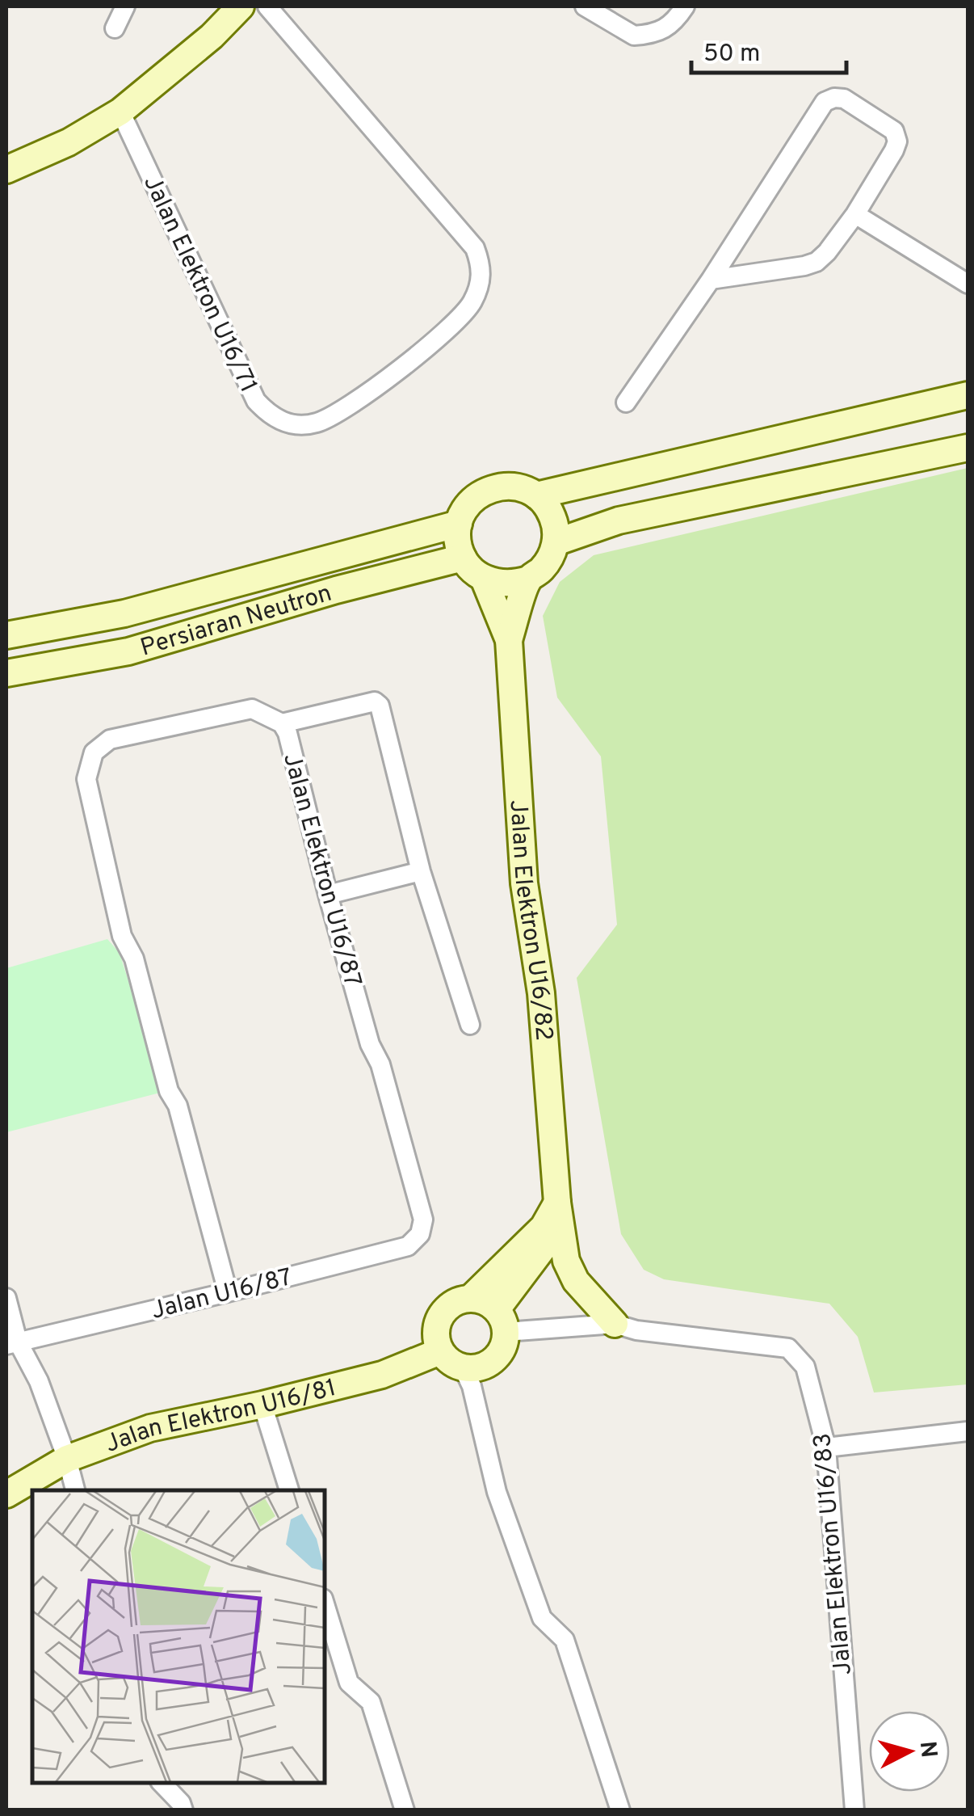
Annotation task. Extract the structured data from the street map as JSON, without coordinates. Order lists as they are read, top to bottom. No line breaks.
{"streets":{"street":["Jalan Elektron U16/71","Persiaran Neutron","Jalan Elektron U16/87","Jalan Elektron U16/82","Jalan U16/87","Jalan Elektron U16/81","Jalan Elektron U16/83"]},"crossings":[["Jalan Elektron U16/87","Jalan U16/87"],["Jalan Elektron U16/81","Jalan Elektron U16/83"]],"scale_bar":"50 m","north":"right"}
